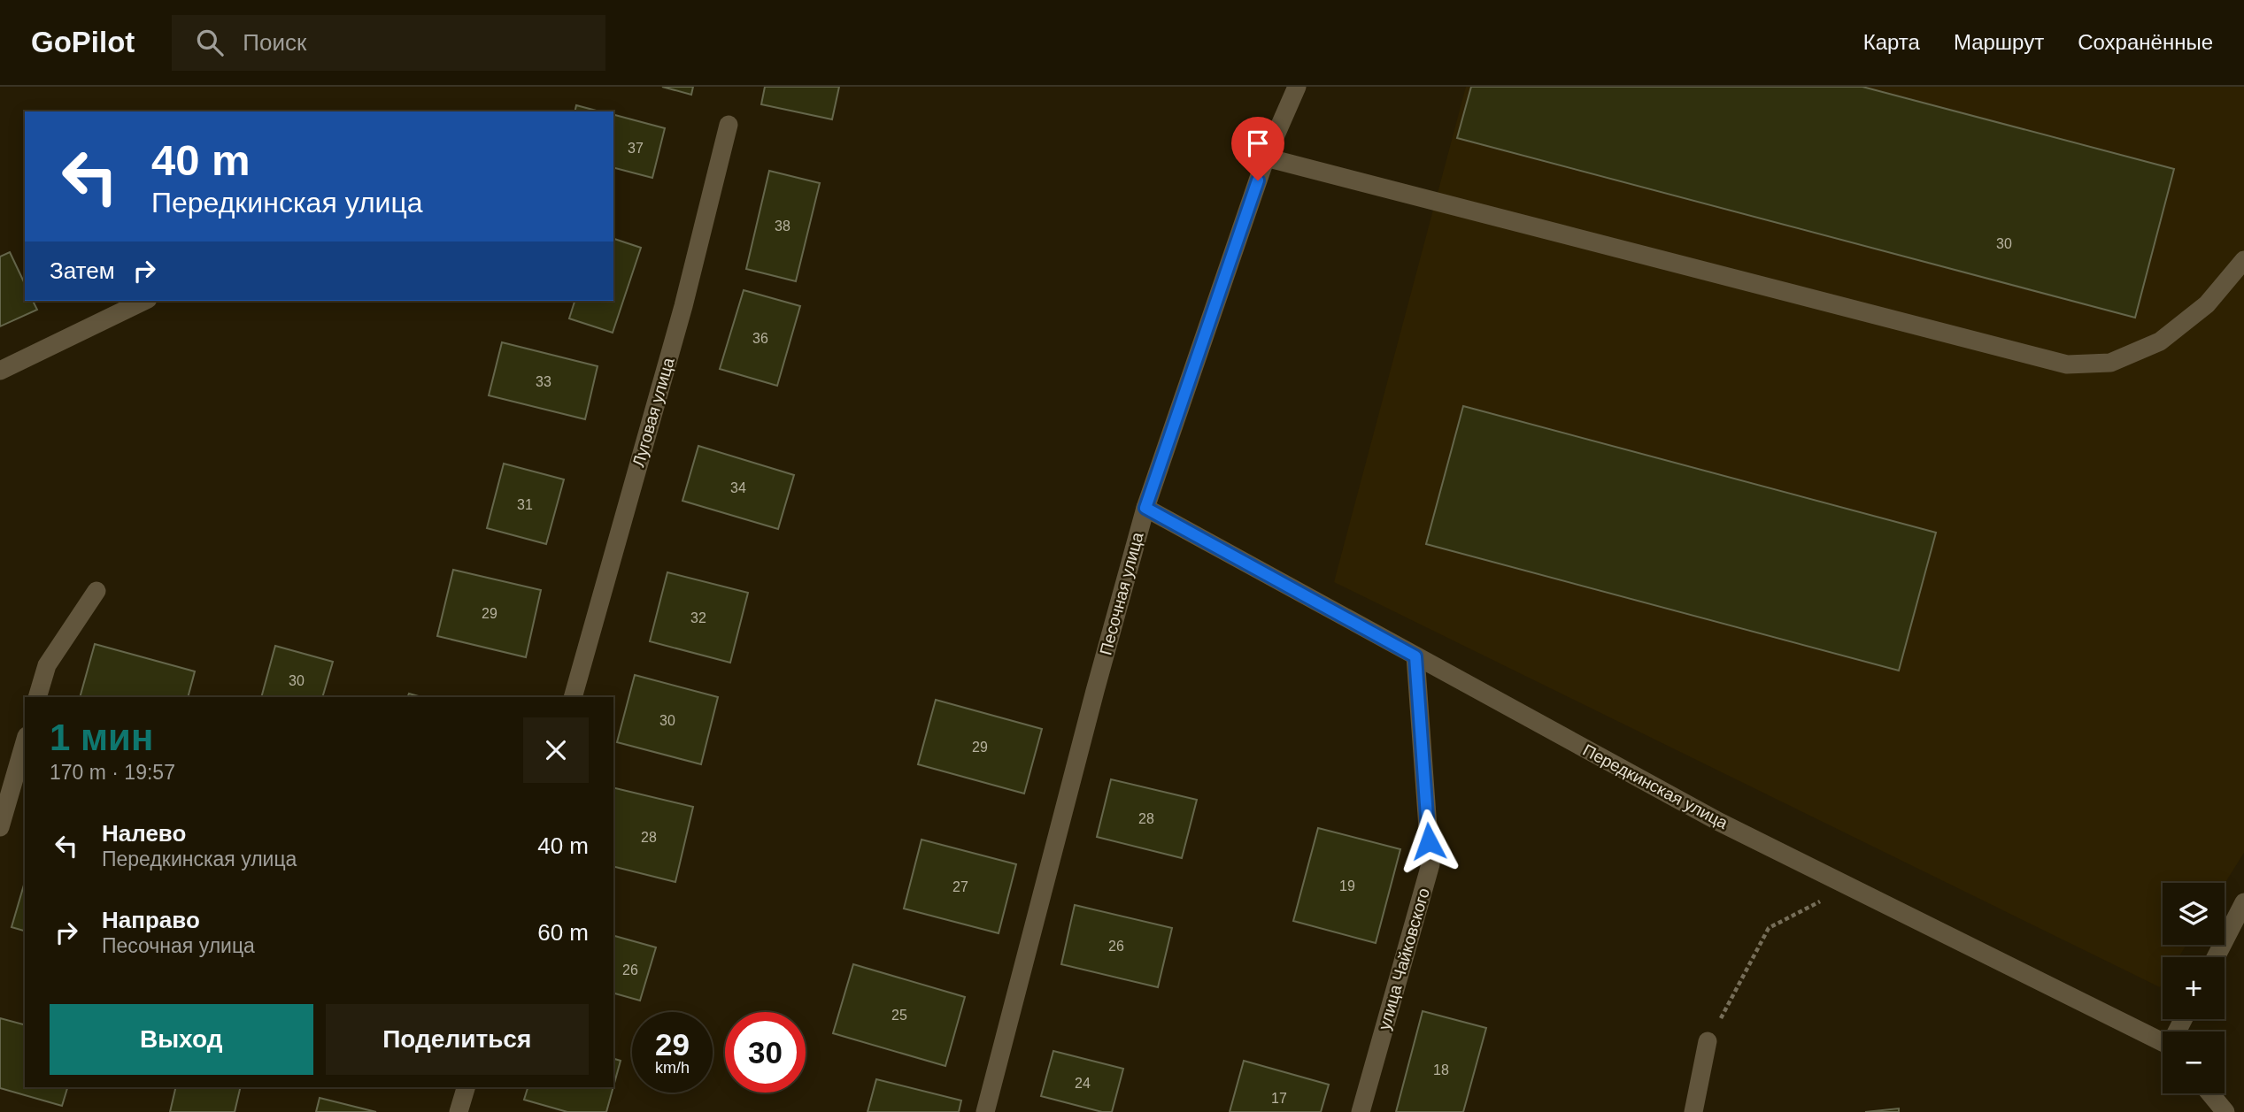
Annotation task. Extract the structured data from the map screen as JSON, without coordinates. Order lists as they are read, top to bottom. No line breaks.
{"streets":{"street":["Луговая улица","Песочная улица","Передкинская улица","улица Чайковского"]},"crossings":[["Песочная улица","Передкинская улица"],["Передкинская улица","улица Чайковского"]],"house_numbers":["37","38","30","36","33","34","31","29","32","30","30","29","28","28","19","27","26","26","25","18","24","17"],"page":{"header":"GoPilot","search":"Поиск","nav":["Карта","Маршрут","Сохранённые"],"turn":["40 m","Передкинская улица"],"then":"Затем","heading":["1 мин","170 m · 19:57"],"list":[{"name":"Налево","note":"Передкинская улица","value":"40 m"},{"name":"Направо","note":"Песочная улица","value":"60 m"}],"map_buttons":["+","−"],"buttons":["Выход","Поделиться"],"speed":"29 km/h","limit":"30"}}
